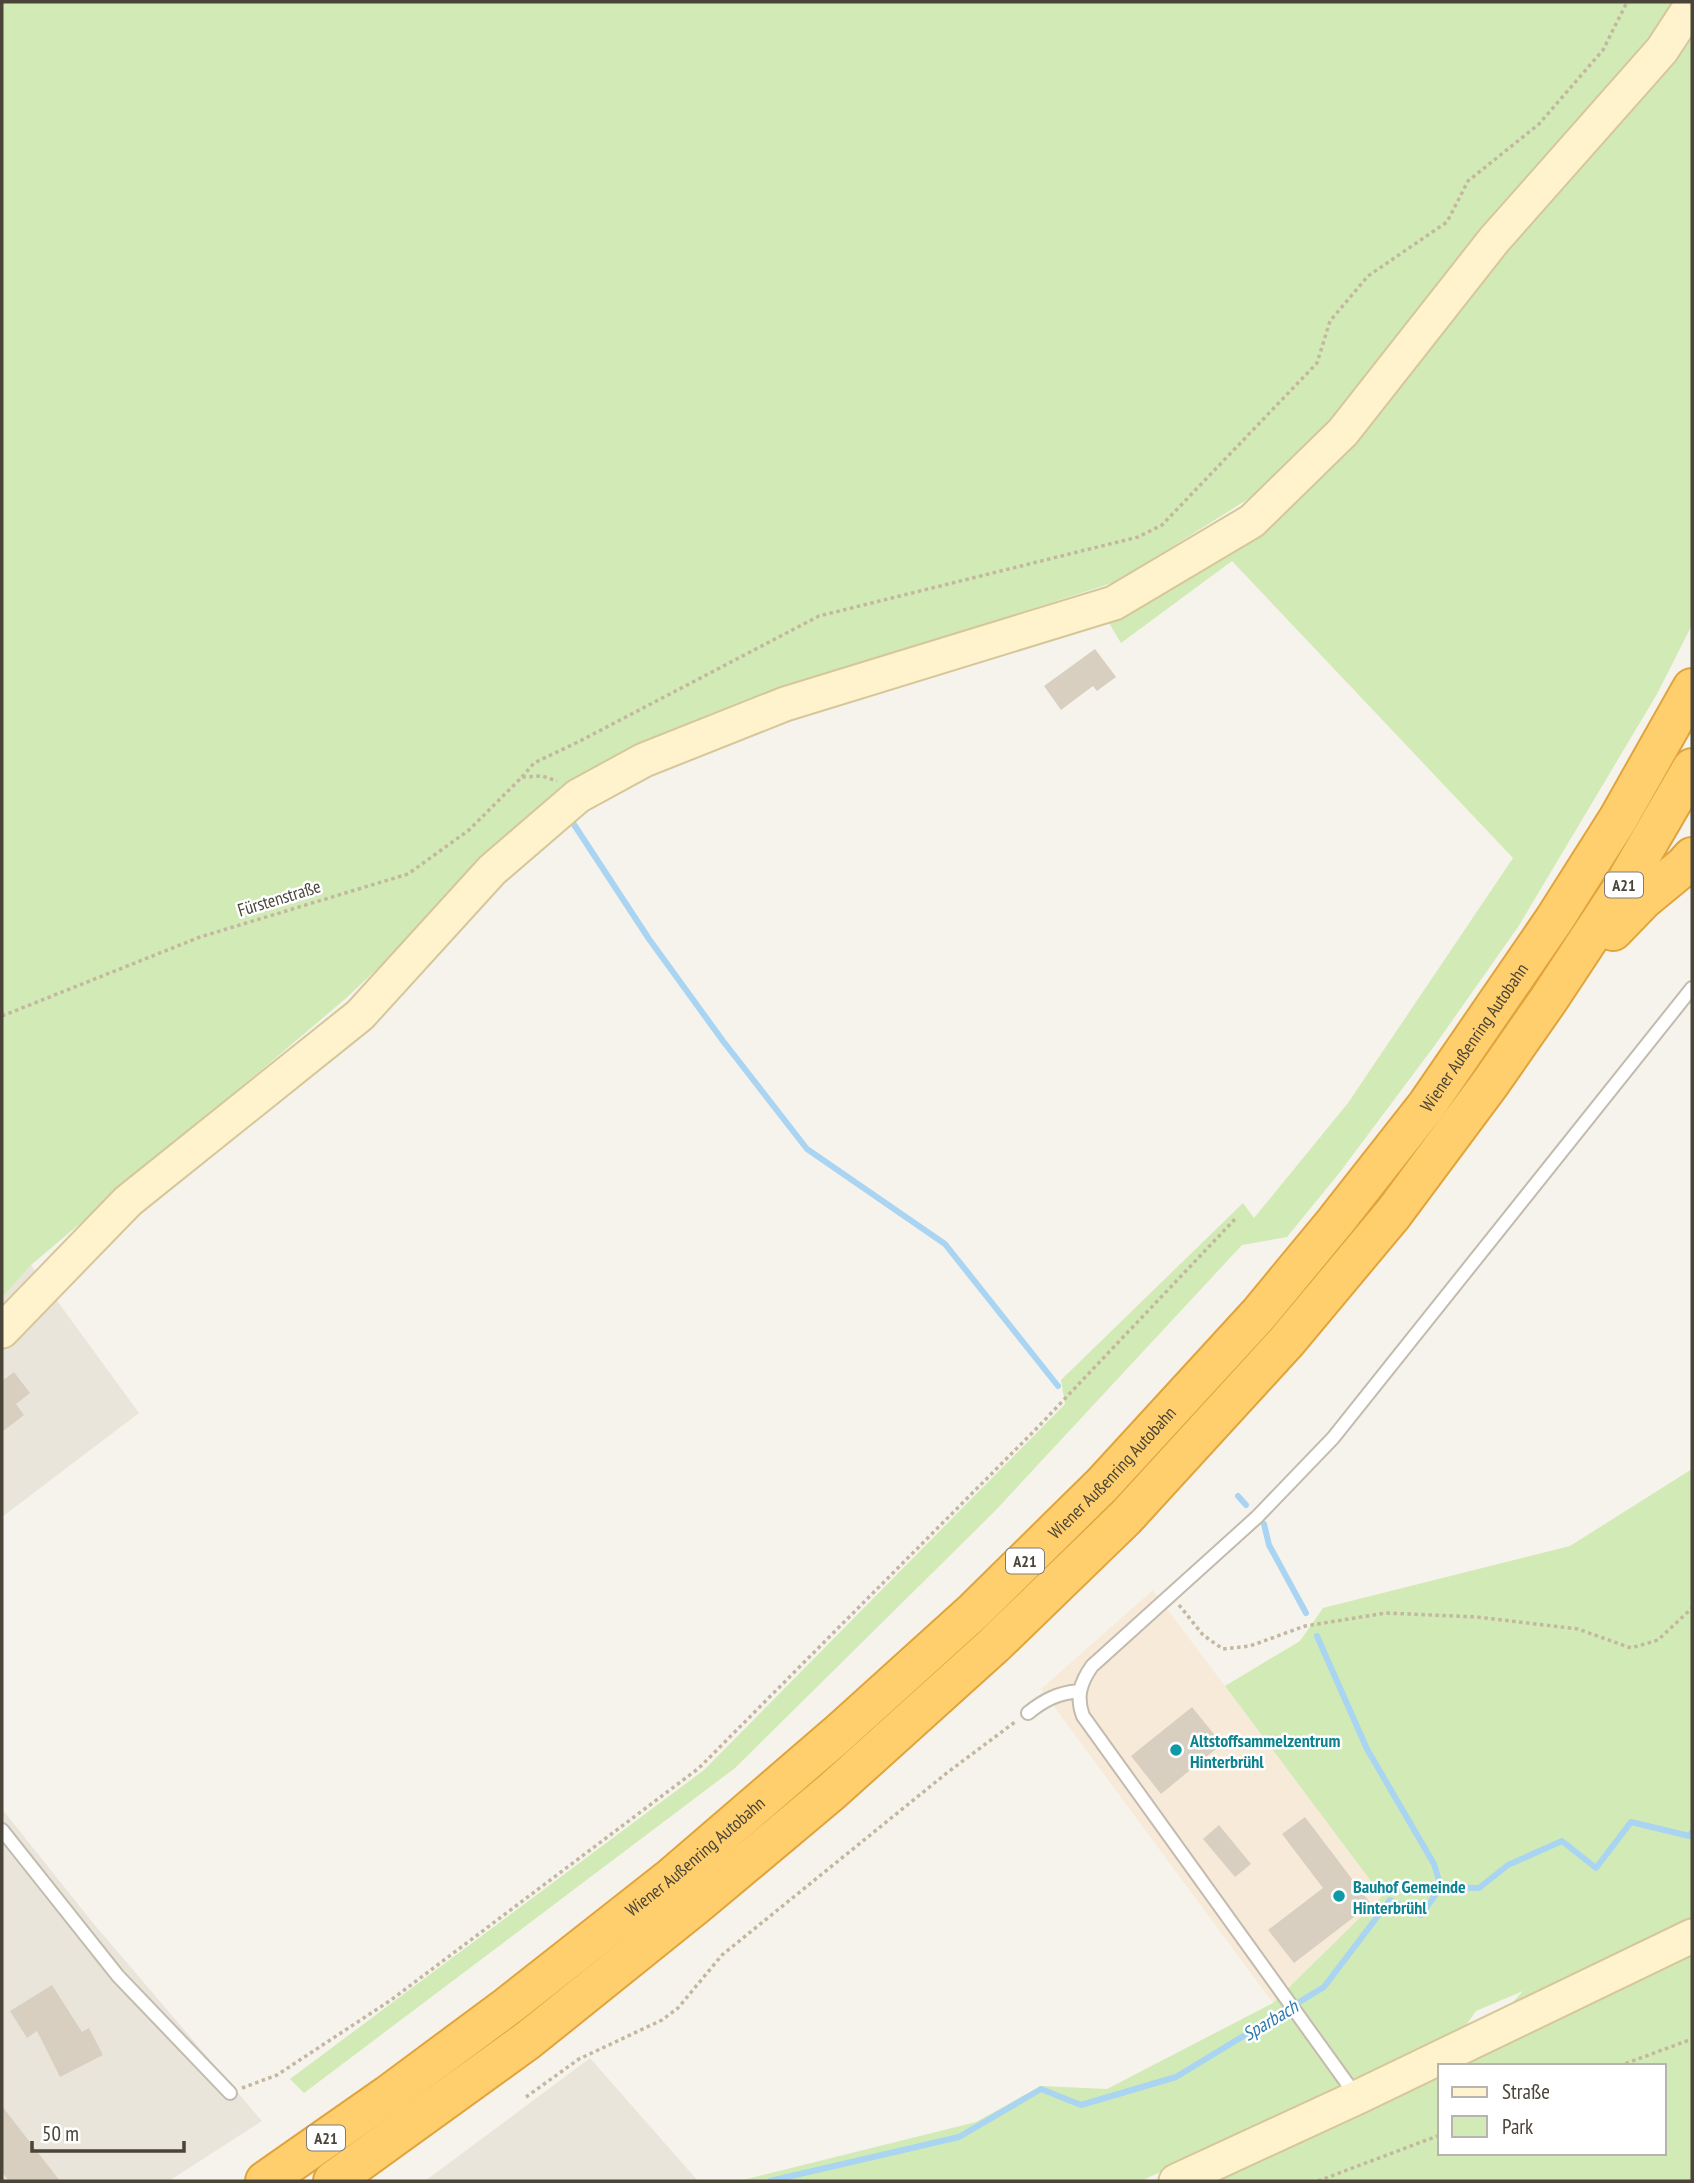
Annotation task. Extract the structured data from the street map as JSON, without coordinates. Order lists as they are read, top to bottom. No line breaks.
{"streets":{"highway":["A21","Wiener Außenring Autobahn"],"path":["Fürstenstraße"]},"water":["Sparbach"],"places":["Altstoffsammelzentrum Hinterbrühl","Bauhof Gemeinde Hinterbrühl"],"legend":["Straße","Park"],"scale_bar":"50 m"}
